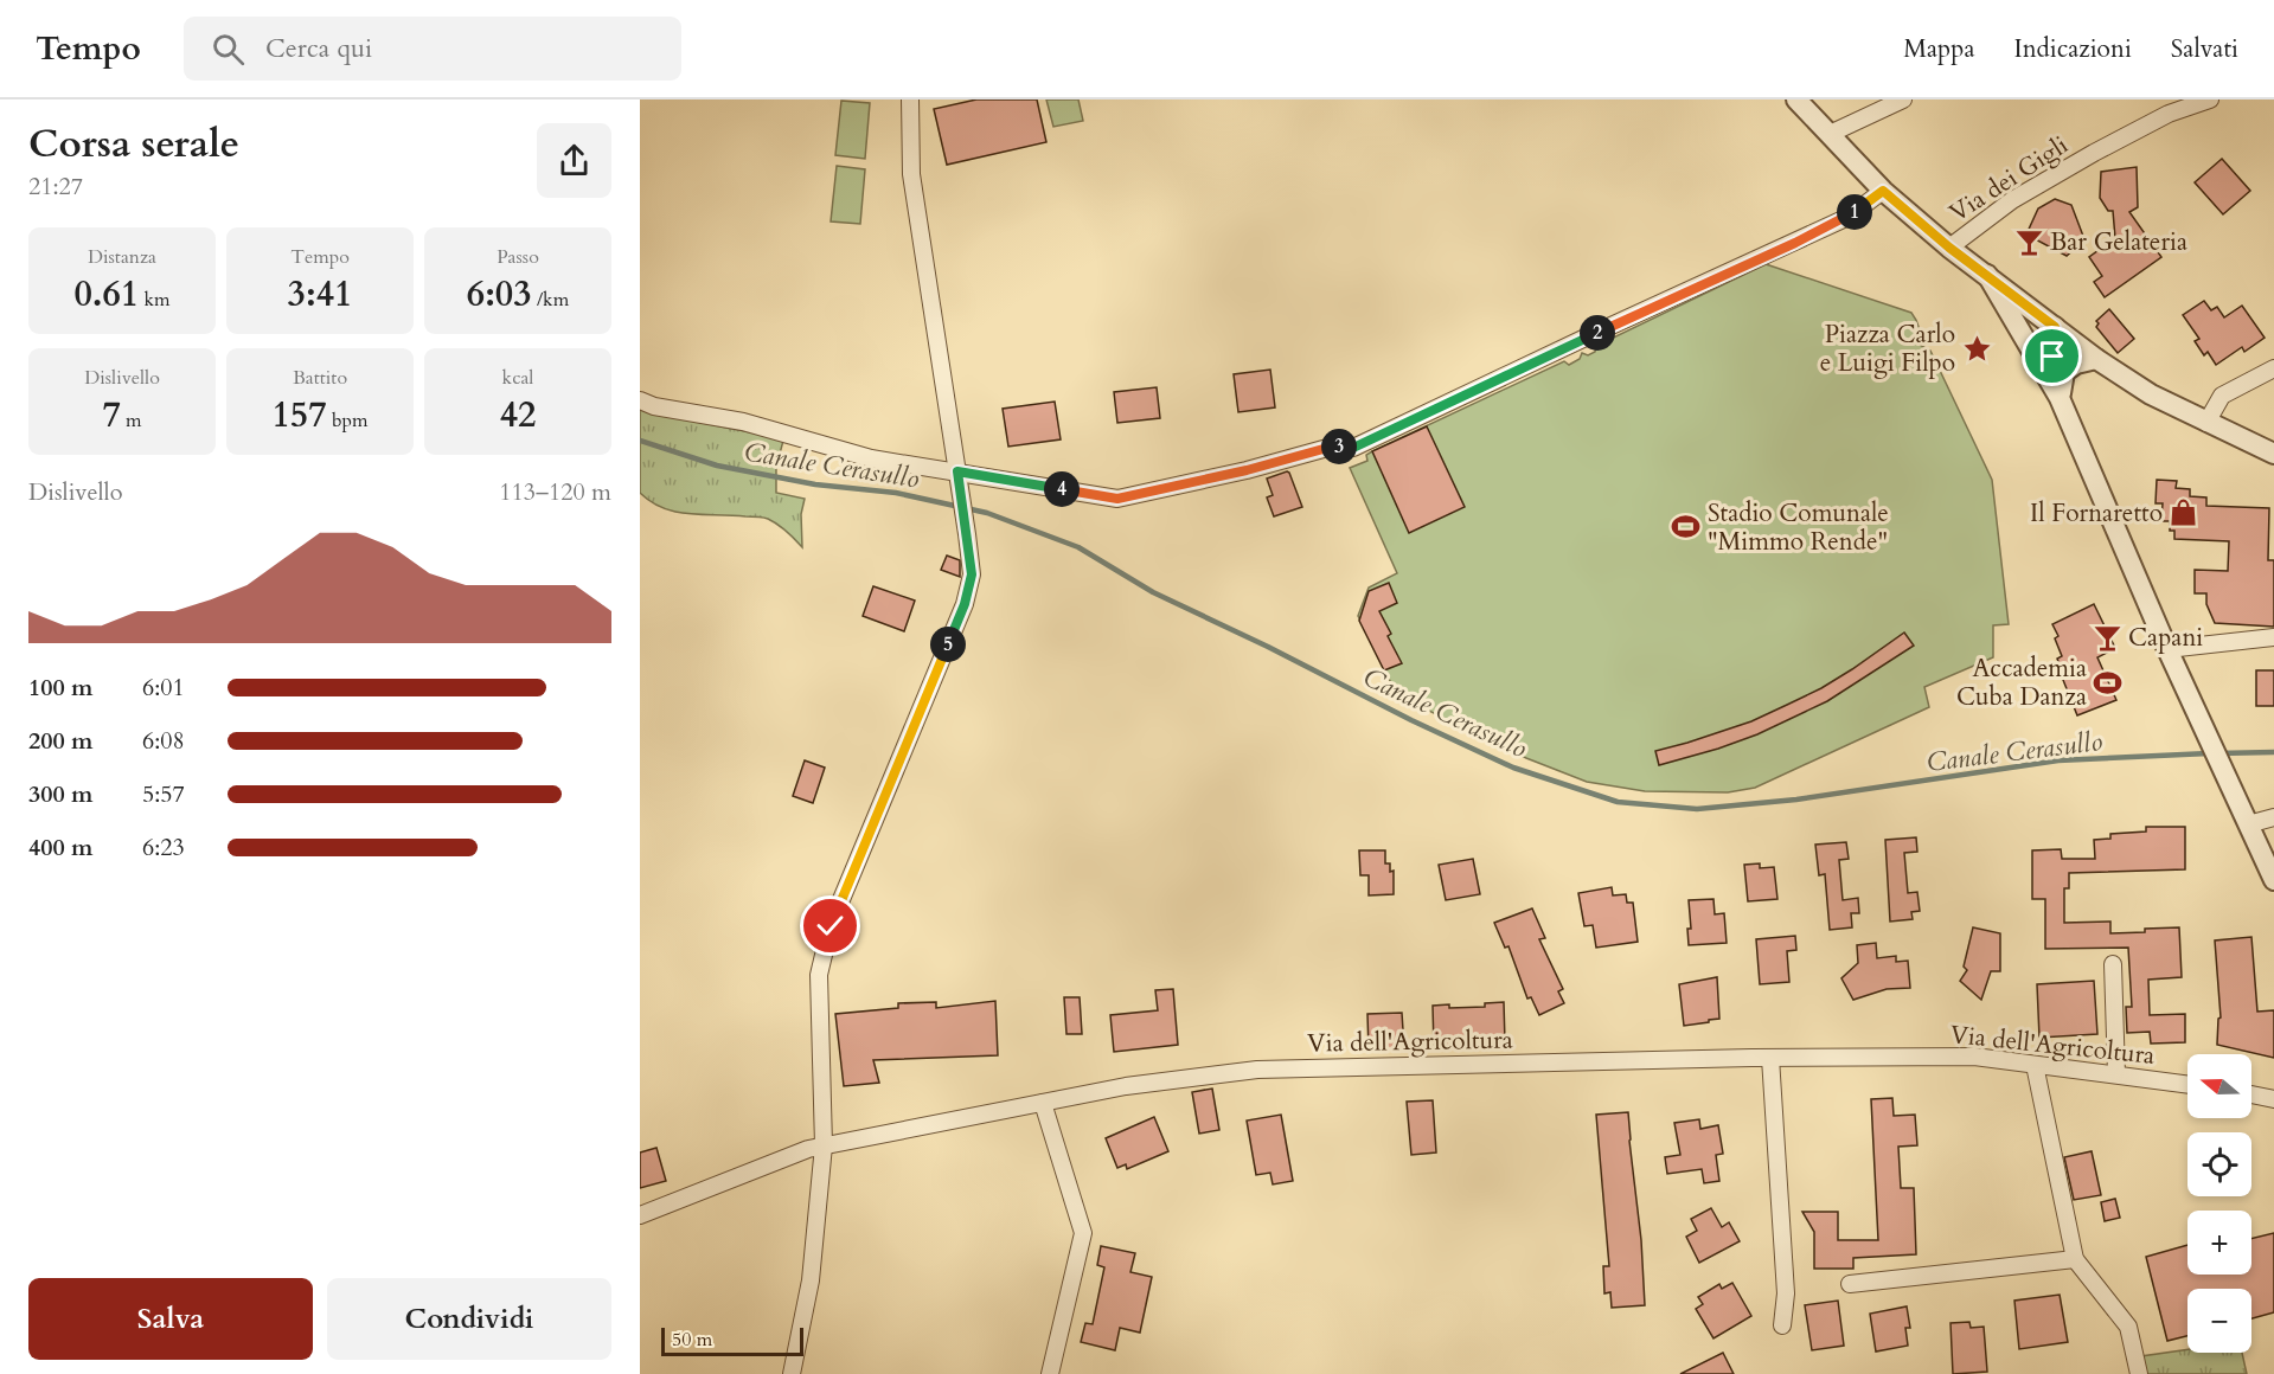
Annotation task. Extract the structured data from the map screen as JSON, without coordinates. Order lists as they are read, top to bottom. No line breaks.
{"streets":{"street":["Via dei Gigli","Via dell'Agricoltura"]},"water":["Canale Cerasullo"],"places":{"bar":["Bar Gelateria","Capani"],"place":["Piazza Carlo e Luigi Filpo"],"shop":["Il Fornaretto"],"sports":["Stadio Comunale \"Mimmo Rende\"","Accademia Cuba Danza"]},"scale_bar":"50 m","north":"left","page":{"header":"Tempo","search":"Cerca qui","nav":["Mappa","Indicazioni","Salvati"],"heading":["Corsa serale","21:27"],"pins":["1","2","3","4","5"],"stats":[["Distanza","0.61 km"],["Tempo","3:41"],["Passo","6:03 /km"],["Dislivello","7 m"],["Battito","157 bpm"],["kcal","42"]],"chart":["Dislivello","113–120 m"],"list":[{"name":"100 m","note":"6:01"},{"name":"200 m","note":"6:08"},{"name":"300 m","note":"5:57"},{"name":"400 m","note":"6:23"}],"map_buttons":["+","−"],"buttons":["Salva","Condividi"],"scale":"50 m"}}
